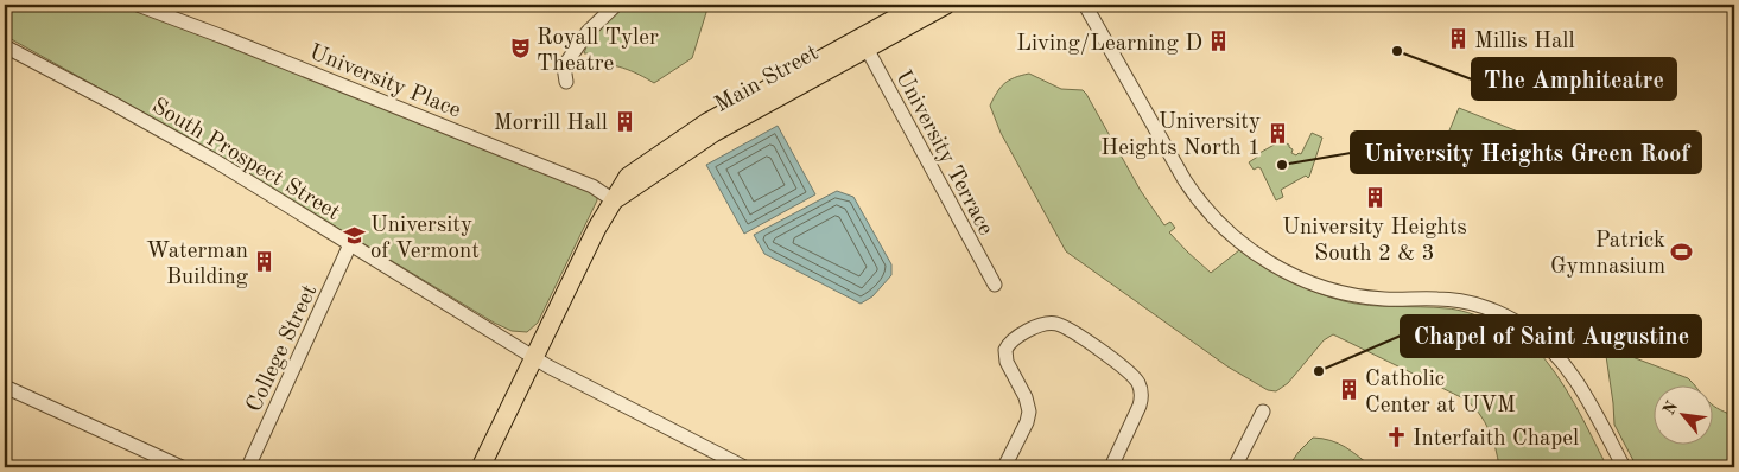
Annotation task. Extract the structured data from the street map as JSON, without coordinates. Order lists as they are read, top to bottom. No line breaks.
{"streets":{"main road":["Main Street"],"street":["University Place","University Terrace","South Prospect Street","College Street"]},"crossings":[["Main Street","University Place"],["Main Street","University Terrace"],["Main Street","South Prospect Street"],["South Prospect Street","College Street"]],"places":{"building":["Millis Hall","Living/Learning D","Morrill Hall","University Heights North 1","University Heights South 2 & 3","Waterman Building","Catholic Center at UVM"],"theatre":["Royall Tyler Theatre"],"other":["The Amphiteatre","University Heights Green Roof","Chapel of Saint Augustine"],"school or university":["University of Vermont"],"sports":["Patrick Gymnasium"],"church":["Interfaith Chapel"]},"north":"top left"}
